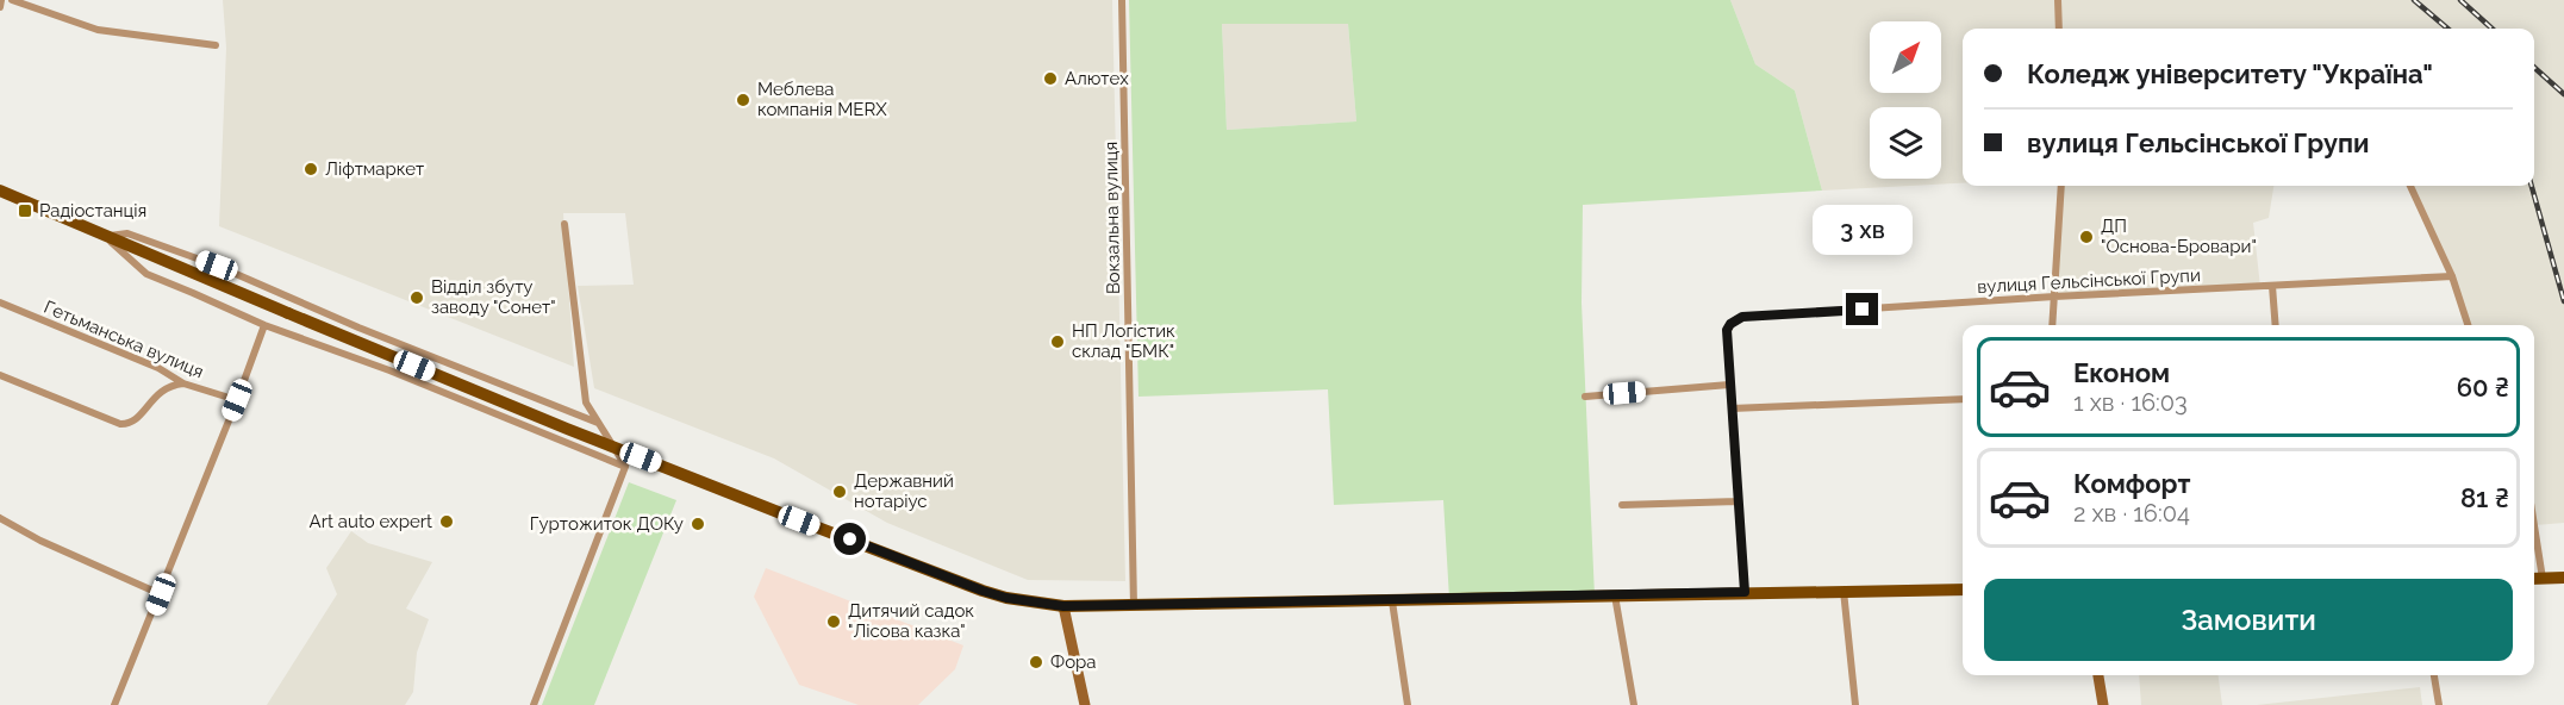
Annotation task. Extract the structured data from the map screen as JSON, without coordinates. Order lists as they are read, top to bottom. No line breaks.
{"streets":{"street":["Вокзальна вулиця","вулиця Гельсінської Групи","Гетьманська вулиця"]},"places":{"other":["Алютех","Меблева компанія MERX","Ліфтмаркет","ДП \"Основа-Бровари\"","Відділ збуту заводу \"Сонет\"","НП Логістик склад \"БМК\"","Державний нотаріус","Art auto expert","Гуртожиток ДОКу","Дитячий садок \"Лісова казка\"","Фора"],"transit":["Радіостанція"]},"north":"top right","page":{"banner":["Коледж університету \"Україна\"","вулиця Гельсінської Групи"],"bubble":"3 хв","list":[{"name":"Економ","note":"1 хв · 16:03","value":"60 ₴"},{"name":"Комфорт","note":"2 хв · 16:04","value":"81 ₴"}],"buttons":"Замовити"}}
